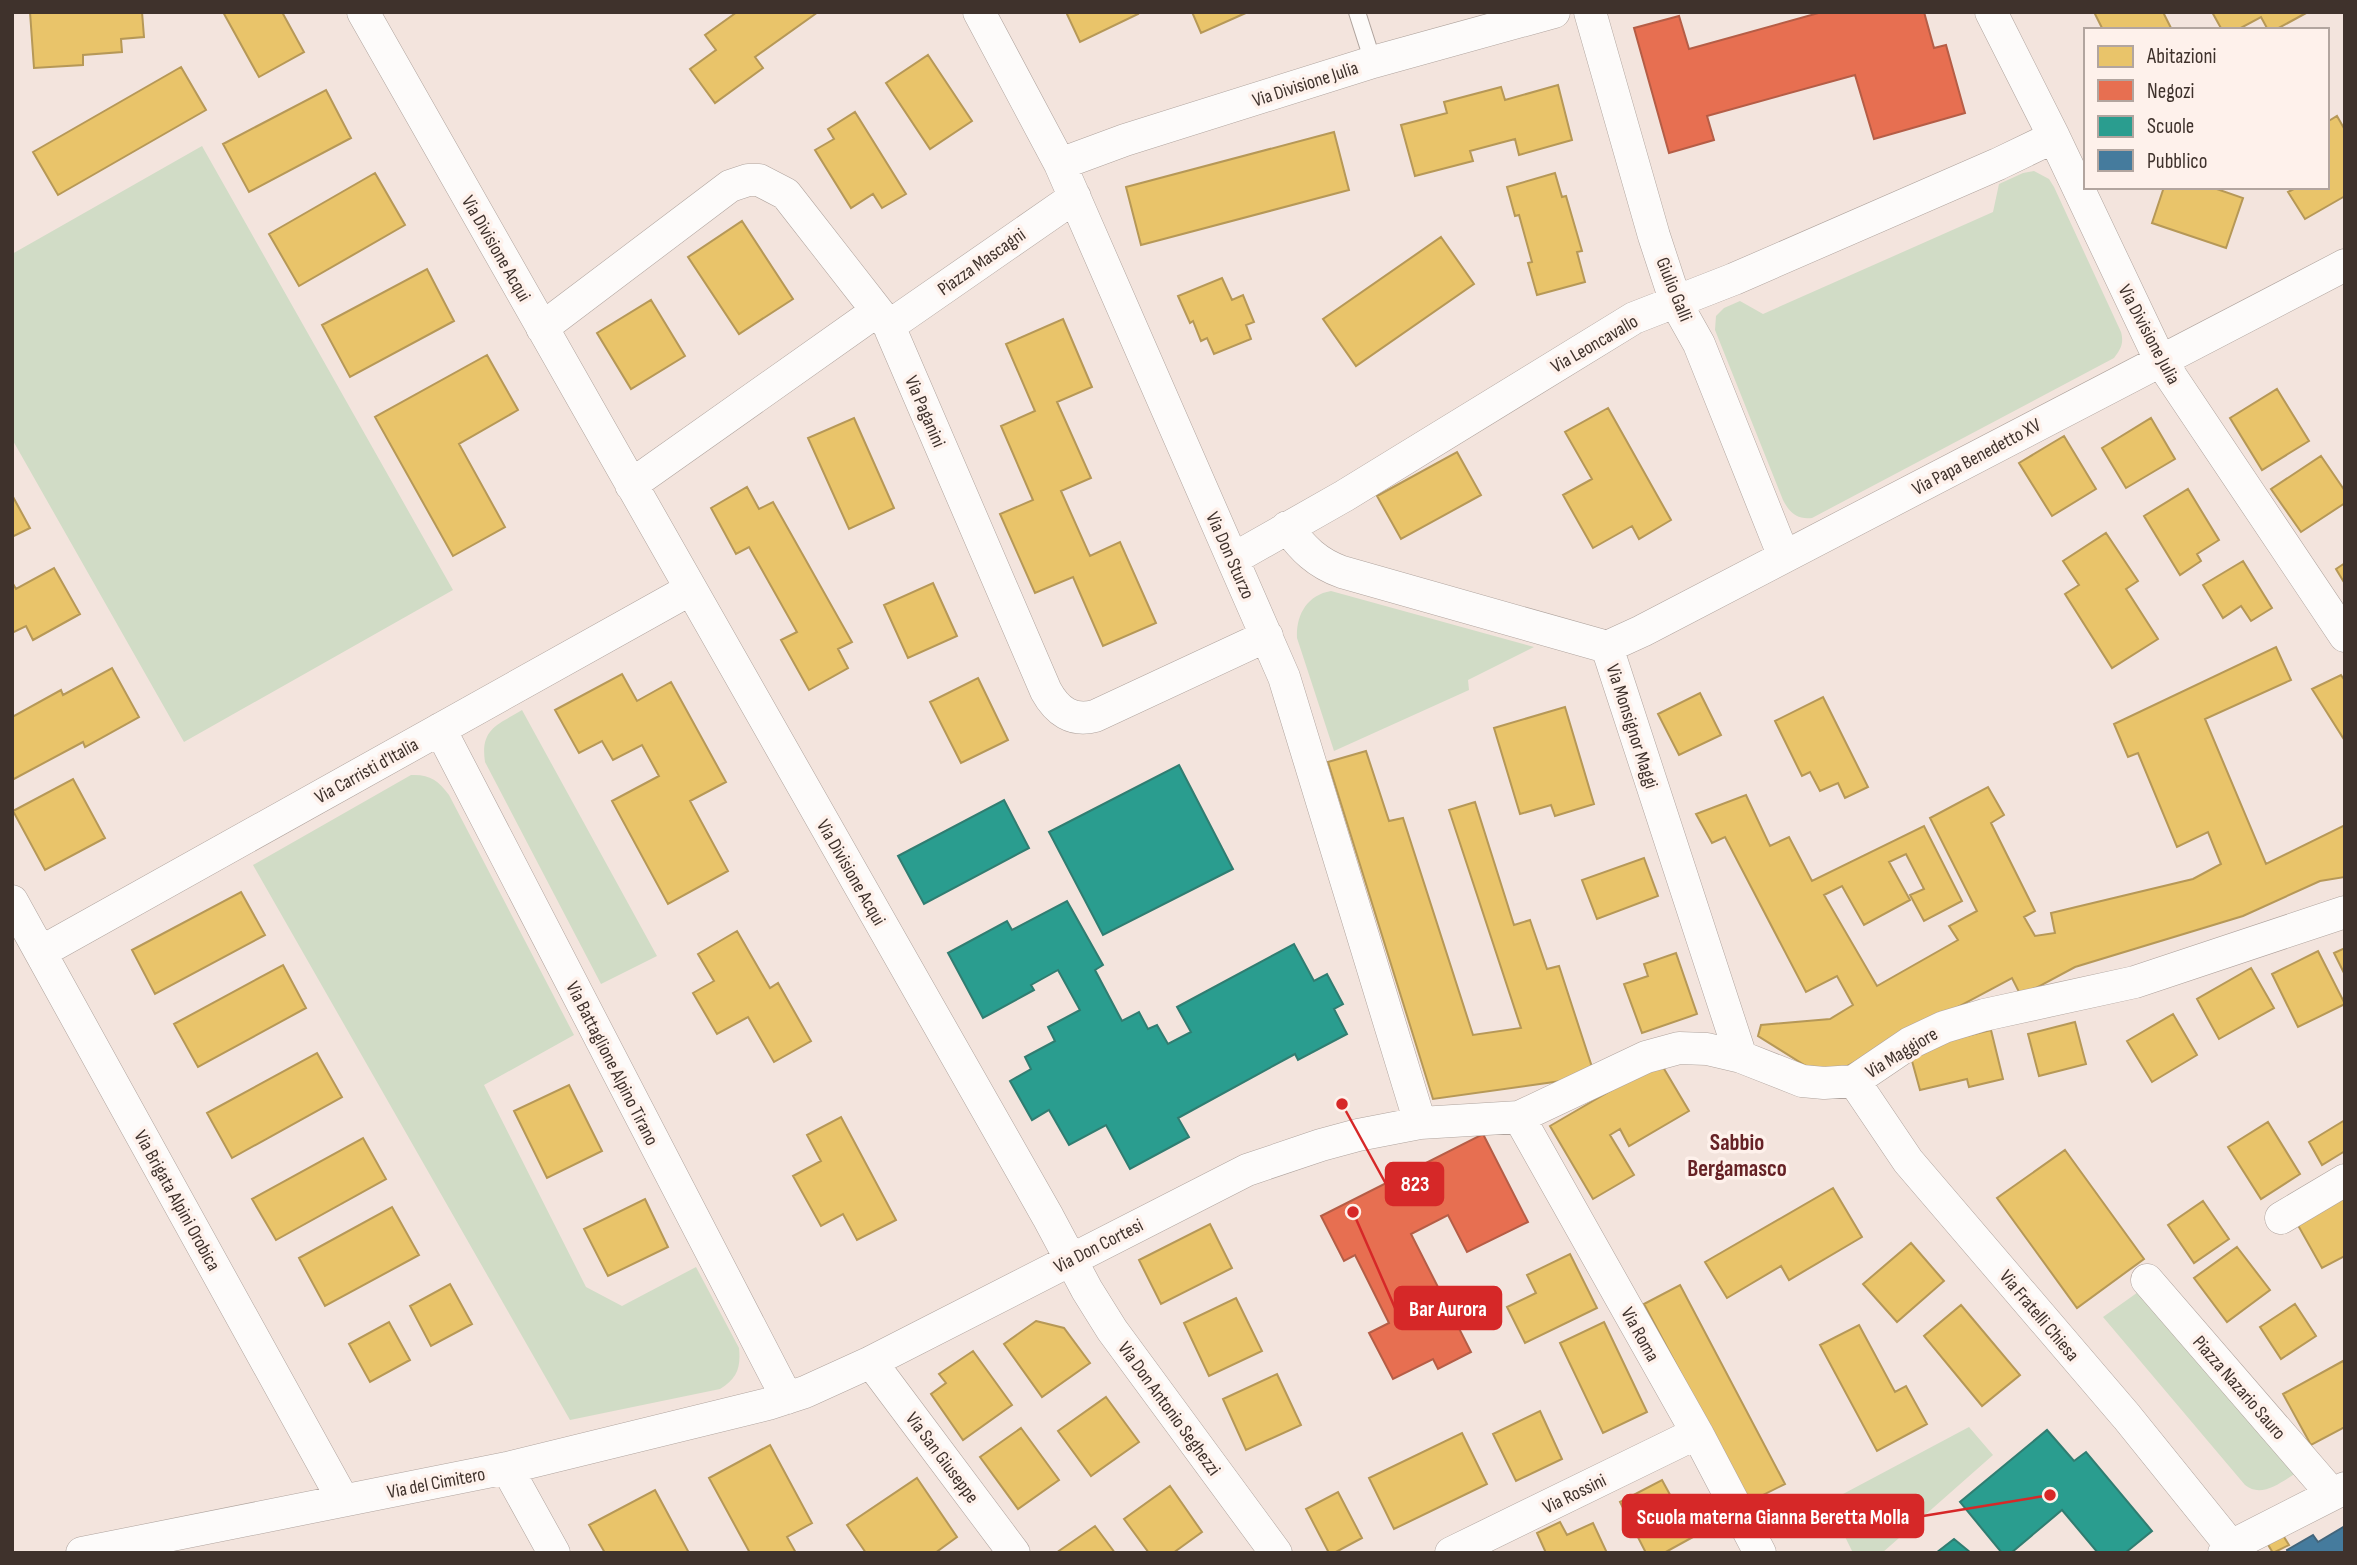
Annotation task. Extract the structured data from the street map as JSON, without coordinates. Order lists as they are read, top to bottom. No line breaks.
{"streets":{"street":["Via Divisione Julia","Via Divisione Acqui","Piazza Mascagni","Giulio Galli","Via Leoncavallo","Via Paganini","Via Papa Benedetto XV","Via Don Sturzo","Via Monsignor Maggi","Via Carristi d'Italia","Via Maggiore","Via Battaglione Alpino Tirano","Via Brigata Alpini Orobica","Via Don Cortesi","Via Fratelli Chiesa","Via Roma","Piazza Nazario Sauro","Via Don Antonio Seghezzi","Via San Giuseppe","Via del Cimitero","Via Rossini"]},"crossings":[["Via Divisione Julia","Via Leoncavallo"],["Via Divisione Julia","Via Papa Benedetto XV"],["Via Divisione Julia","Via Don Sturzo"],["Via Divisione Acqui","Via Paganini"],["Via Divisione Acqui","Via Carristi d'Italia"],["Via Divisione Acqui","Via Don Cortesi"],["Via Divisione Acqui","Via Don Antonio Seghezzi"],["Piazza Mascagni","Via Paganini"],["Piazza Mascagni","Via Don Sturzo"],["Giulio Galli","Via Leoncavallo"],["Giulio Galli","Via Papa Benedetto XV"],["Via Leoncavallo","Via Don Sturzo"],["Via Leoncavallo","Via Monsignor Maggi"],["Via Paganini","Via Don Sturzo"],["Via Papa Benedetto XV","Via Monsignor Maggi"],["Via Don Sturzo","Via Maggiore"],["Via Don Sturzo","Via Don Cortesi"],["Via Monsignor Maggi","Via Maggiore"],["Via Carristi d'Italia","Via Battaglione Alpino Tirano"],["Via Carristi d'Italia","Via Brigata Alpini Orobica"],["Via Maggiore","Via Don Cortesi"],["Via Maggiore","Via Fratelli Chiesa"],["Via Maggiore","Via Roma"],["Via Battaglione Alpino Tirano","Via Don Cortesi"],["Via Battaglione Alpino Tirano","Via del Cimitero"],["Via Brigata Alpini Orobica","Via del Cimitero"],["Via Don Cortesi","Via Don Antonio Seghezzi"],["Via Don Cortesi","Via San Giuseppe"],["Via Don Cortesi","Via del Cimitero"],["Via Roma","Via Rossini"]],"districts":["Sabbio Bergamasco"],"places":["823","Bar Aurora","Scuola materna Gianna Beretta Molla"],"legend":["Abitazioni","Negozi","Scuole","Pubblico"]}
